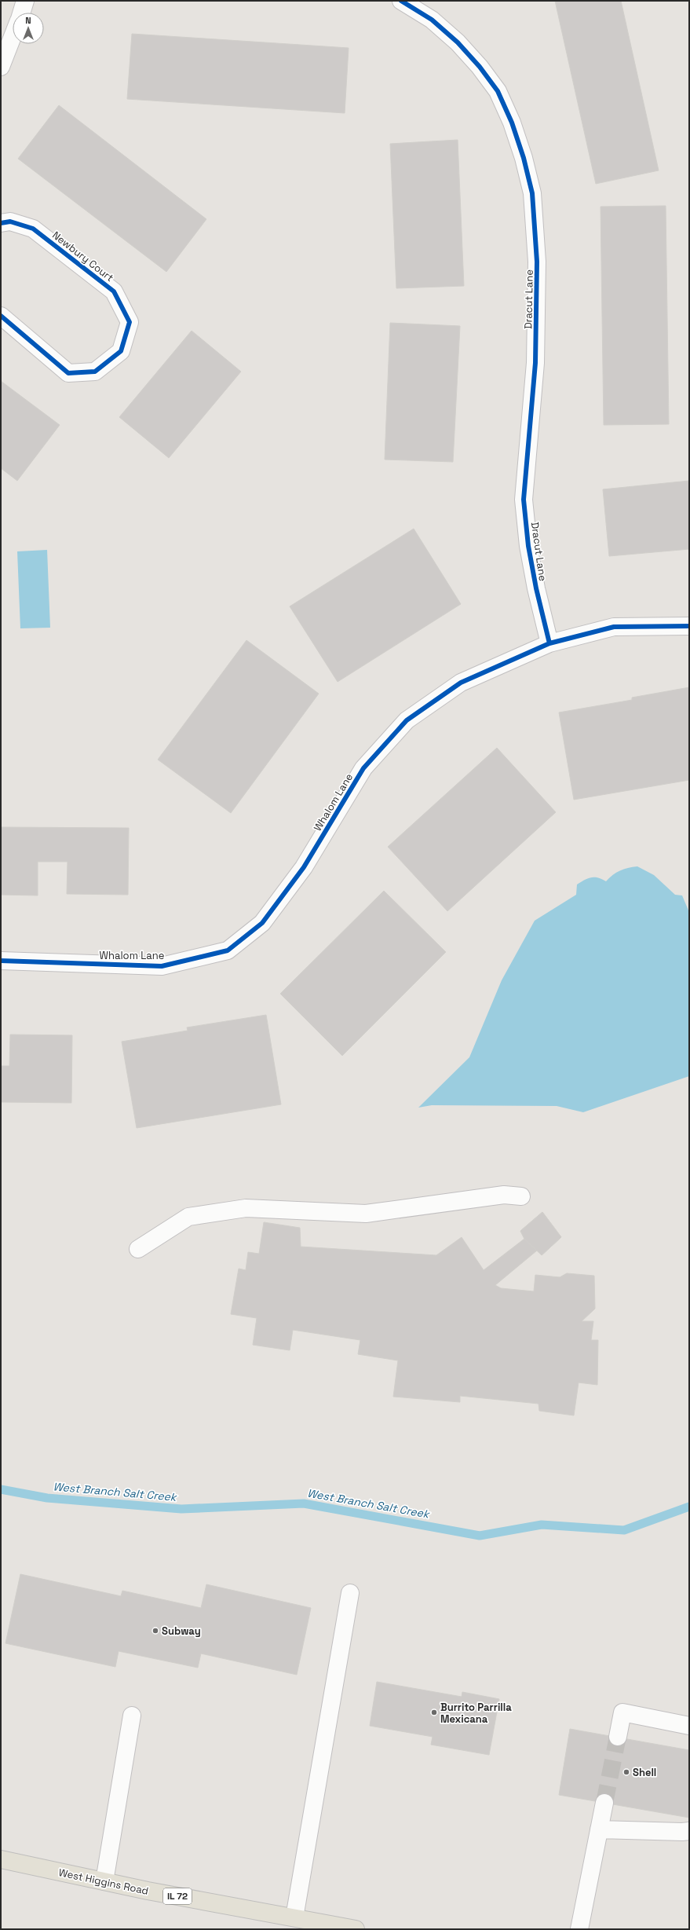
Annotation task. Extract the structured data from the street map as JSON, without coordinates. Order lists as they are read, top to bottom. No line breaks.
{"streets":{"main road":["West Higgins Road","IL 72"],"street":["Newbury Court","Dracut Lane","Whalom Lane"]},"crossings":[["Dracut Lane","Whalom Lane"]],"water":["West Branch Salt Creek"],"places":["Subway","Burrito Parrilla Mexicana","Shell"],"north":"top"}
